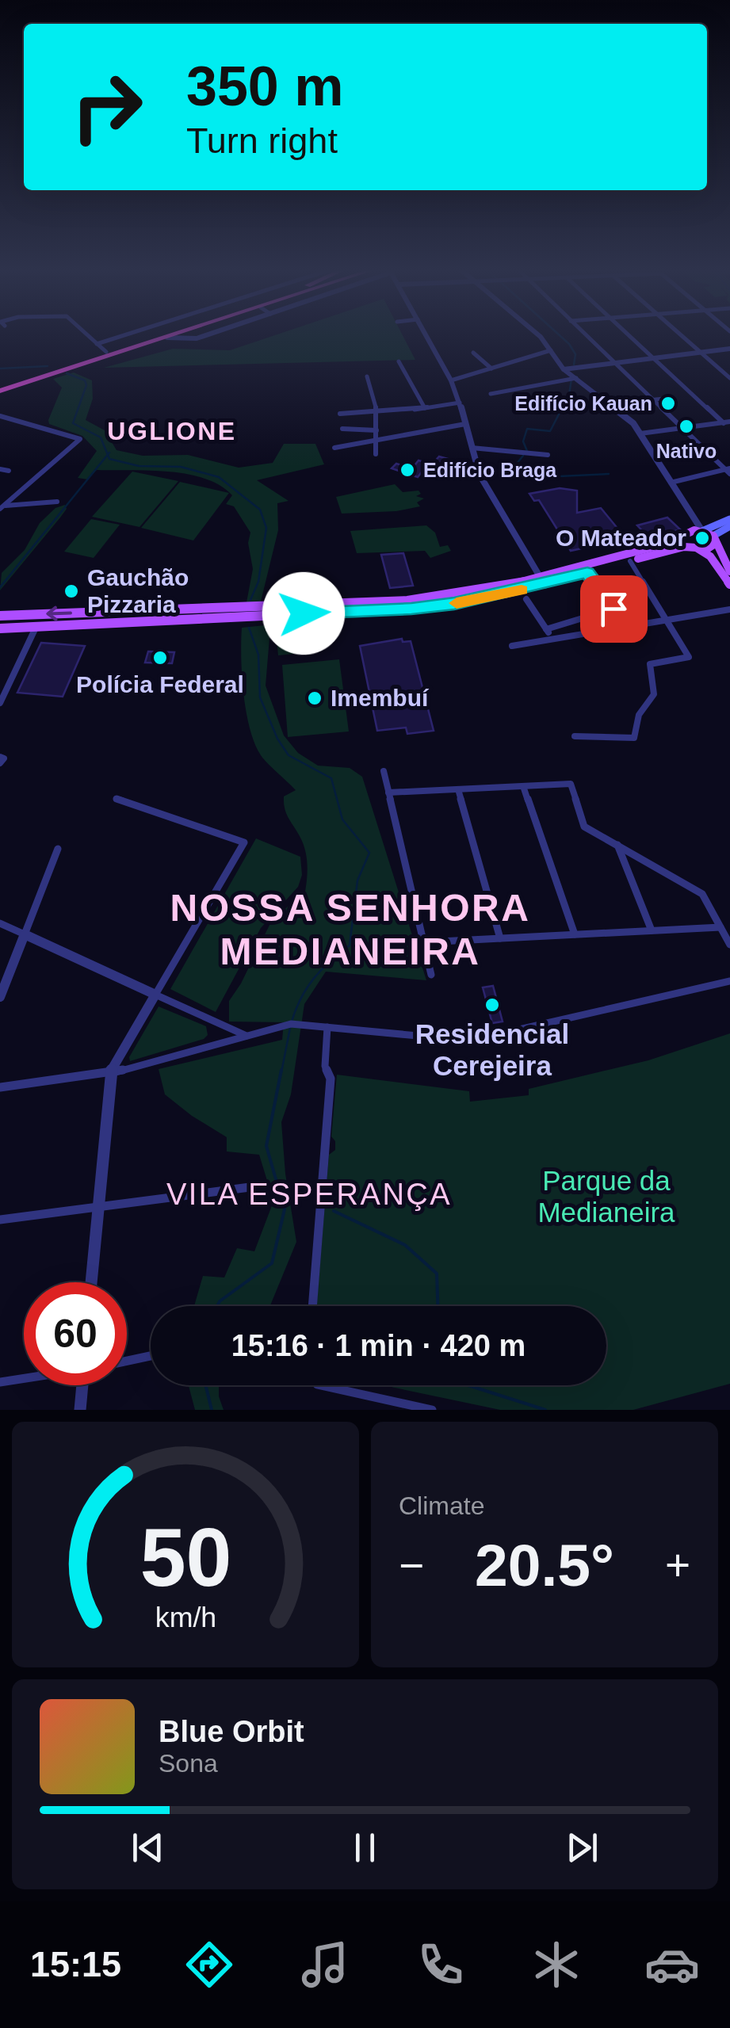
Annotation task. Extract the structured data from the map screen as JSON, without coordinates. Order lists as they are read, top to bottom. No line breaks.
{"districts":["UGLIONE","NOSSA SENHORA MEDIANEIRA","VILA ESPERANÇA"],"parks":["Parque da Medianeira"],"places":["Edifício Kauan","Nativo","Edifício Braga","O Mateador","Gauchão Pizzaria","Polícia Federal","Imembuí","Residencial Cerejeira"],"page":{"turn":["350 m","Turn right"],"limit":"60","trip":"15:16 · 1 min · 420 m","tile":"Climate","heat":["−","20.5°","+"],"song":["Blue Orbit","Sona"],"tabs":"15:15","gauge":["50","km/h"]}}
